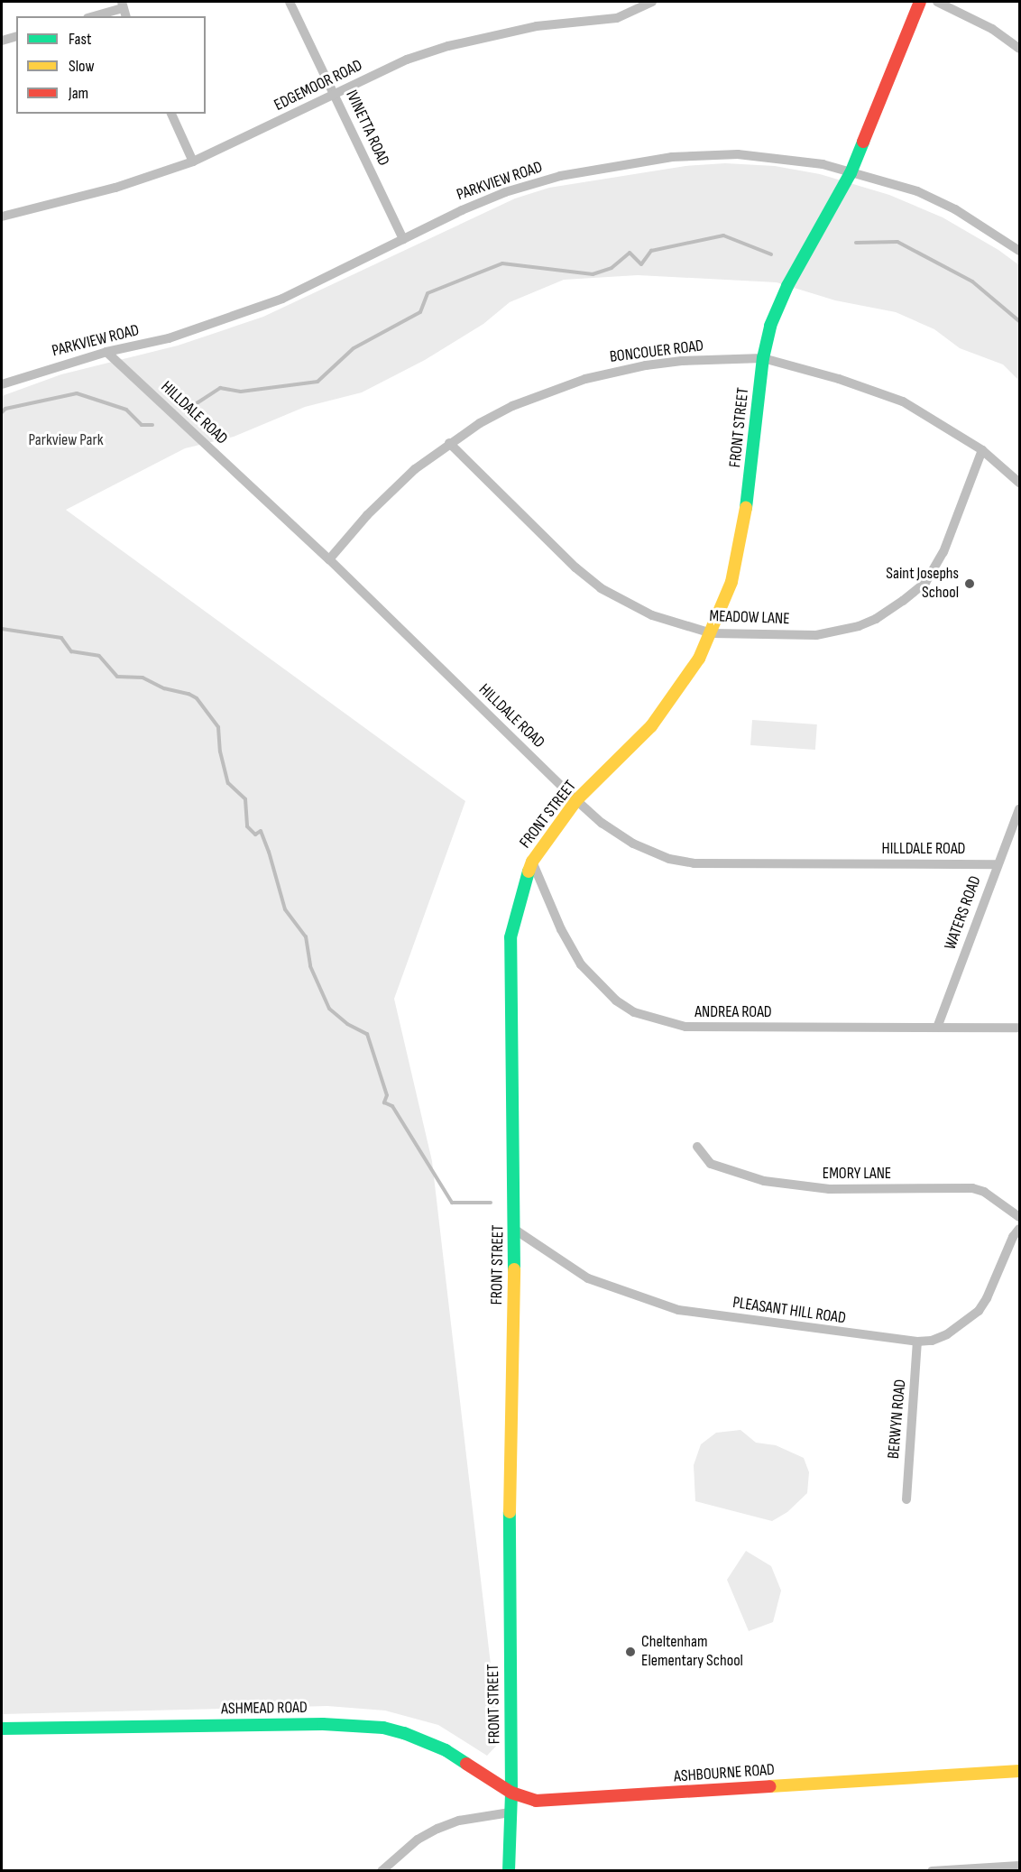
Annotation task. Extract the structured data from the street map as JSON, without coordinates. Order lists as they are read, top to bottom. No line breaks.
{"streets":{"street":["EDGEMOOR ROAD","IVINETTA ROAD","PARKVIEW ROAD","BONCOUER ROAD","HILLDALE ROAD","FRONT STREET","MEADOW LANE","WATERS ROAD","ANDREA ROAD","EMORY LANE","PLEASANT HILL ROAD","BERWYN ROAD","ASHMEAD ROAD","ASHBOURNE ROAD"]},"crossings":[["EDGEMOOR ROAD","IVINETTA ROAD"],["IVINETTA ROAD","PARKVIEW ROAD"],["PARKVIEW ROAD","HILLDALE ROAD"],["PARKVIEW ROAD","FRONT STREET"],["BONCOUER ROAD","HILLDALE ROAD"],["BONCOUER ROAD","FRONT STREET"],["BONCOUER ROAD","MEADOW LANE"],["HILLDALE ROAD","FRONT STREET"],["HILLDALE ROAD","WATERS ROAD"],["FRONT STREET","MEADOW LANE"],["FRONT STREET","ANDREA ROAD"],["FRONT STREET","PLEASANT HILL ROAD"],["FRONT STREET","ASHMEAD ROAD"],["FRONT STREET","ASHBOURNE ROAD"],["WATERS ROAD","ANDREA ROAD"],["PLEASANT HILL ROAD","BERWYN ROAD"],["ASHMEAD ROAD","ASHBOURNE ROAD"]],"parks":["Parkview Park"],"places":["Saint Josephs School","Cheltenham Elementary School"],"legend":["Fast","Slow","Jam"]}
